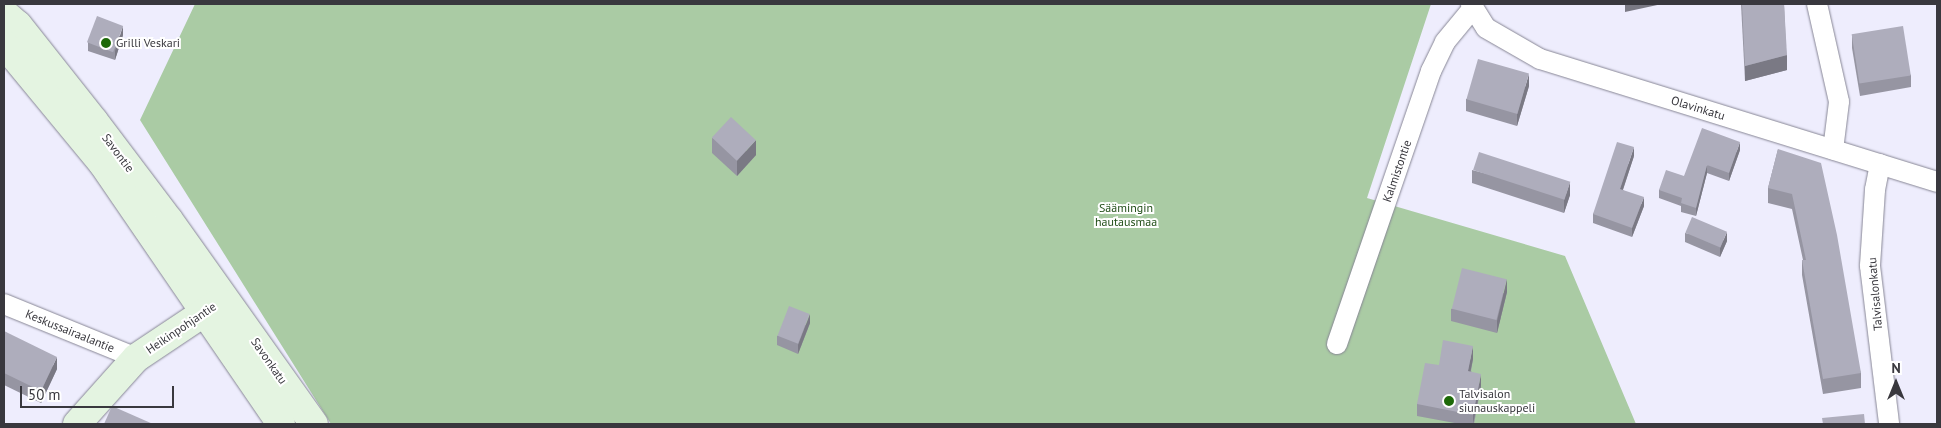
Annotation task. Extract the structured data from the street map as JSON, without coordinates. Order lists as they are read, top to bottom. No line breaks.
{"streets":{"main road":["Savontie","Heikinpohjantie","Savonkatu"],"street":["Olavinkatu","Kalmistontie","Talvisalonkatu","Keskussairaalantie"]},"crossings":[["Olavinkatu","Kalmistontie"],["Olavinkatu","Talvisalonkatu"],["Savontie","Heikinpohjantie"],["Savontie","Savonkatu"],["Heikinpohjantie","Keskussairaalantie"],["Heikinpohjantie","Savonkatu"]],"parks":["Säämingin hautausmaa"],"places":["Grilli Veskari","Talvisalon siunauskappeli"],"scale_bar":"50 m","north":"top"}
